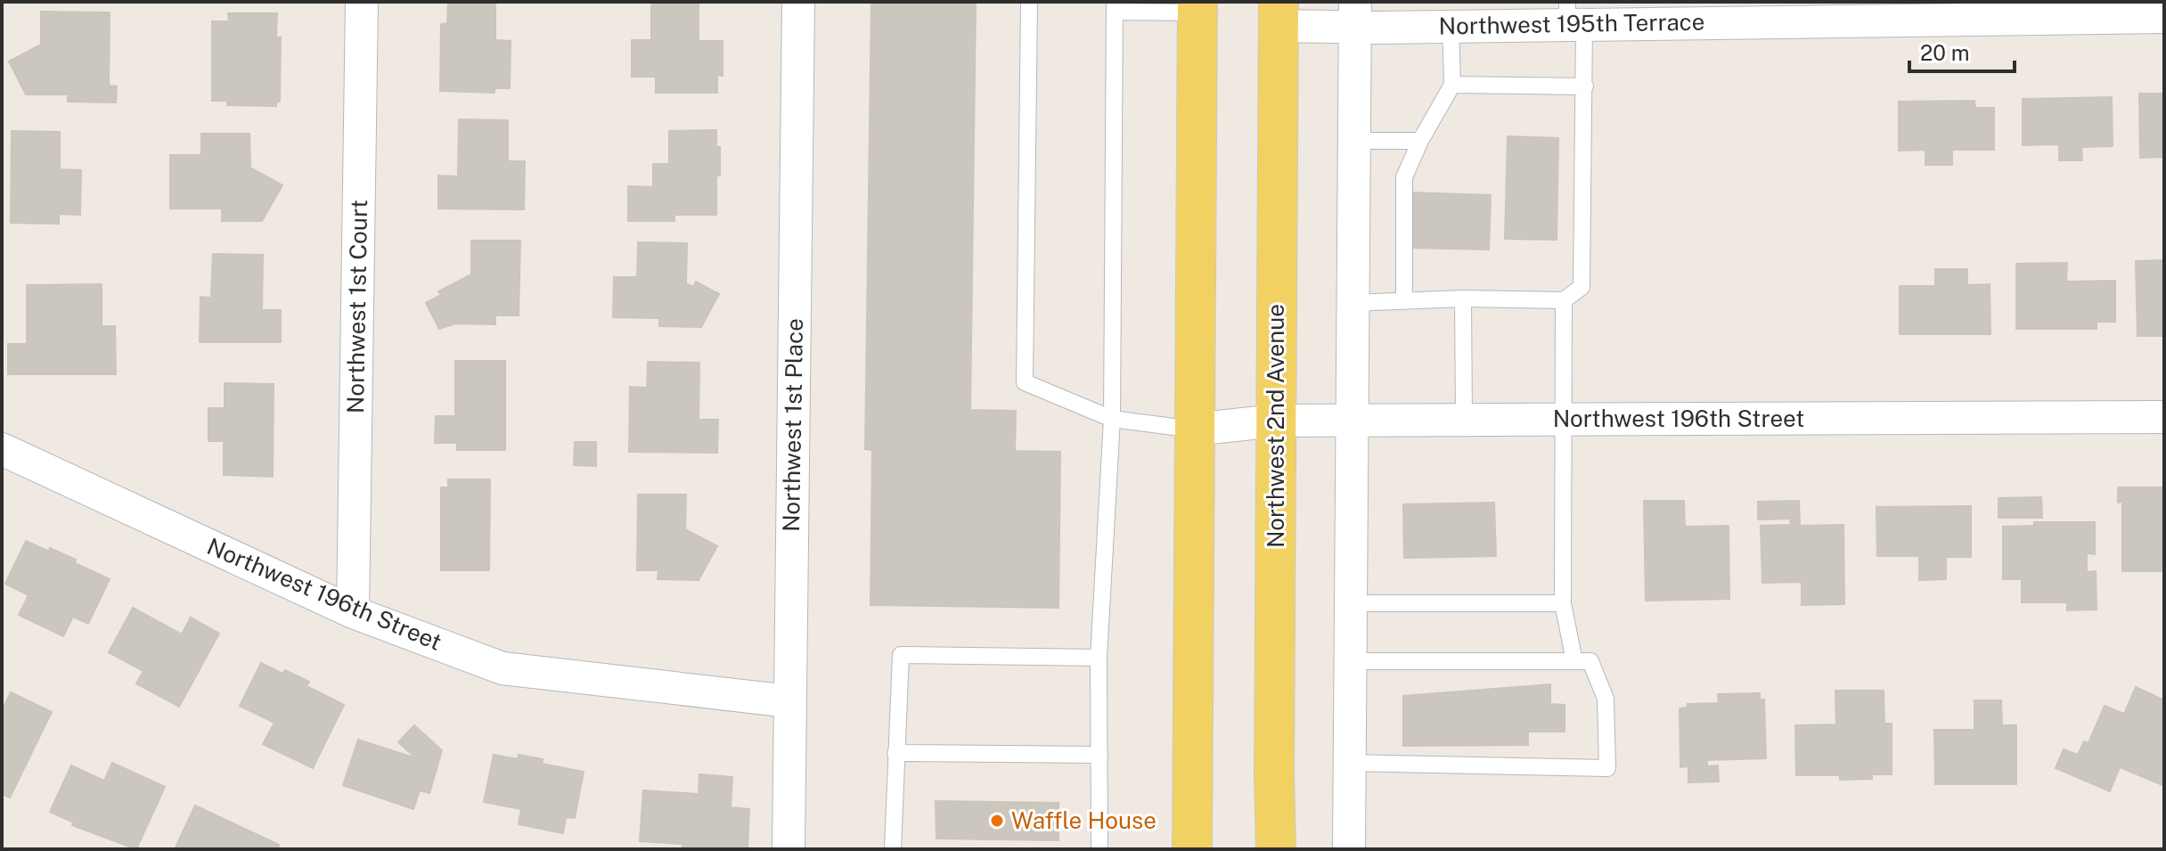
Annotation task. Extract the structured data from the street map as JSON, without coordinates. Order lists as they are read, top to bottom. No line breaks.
{"streets":{"main road":["Northwest 2nd Avenue"],"street":["Northwest 195th Terrace","Northwest 1st Court","Northwest 196th Street","Northwest 1st Place"]},"crossings":[["Northwest 195th Terrace","Northwest 2nd Avenue"],["Northwest 1st Court","Northwest 196th Street"],["Northwest 196th Street","Northwest 1st Place"],["Northwest 196th Street","Northwest 2nd Avenue"]],"places":["Waffle House"],"scale_bar":"20 m"}
